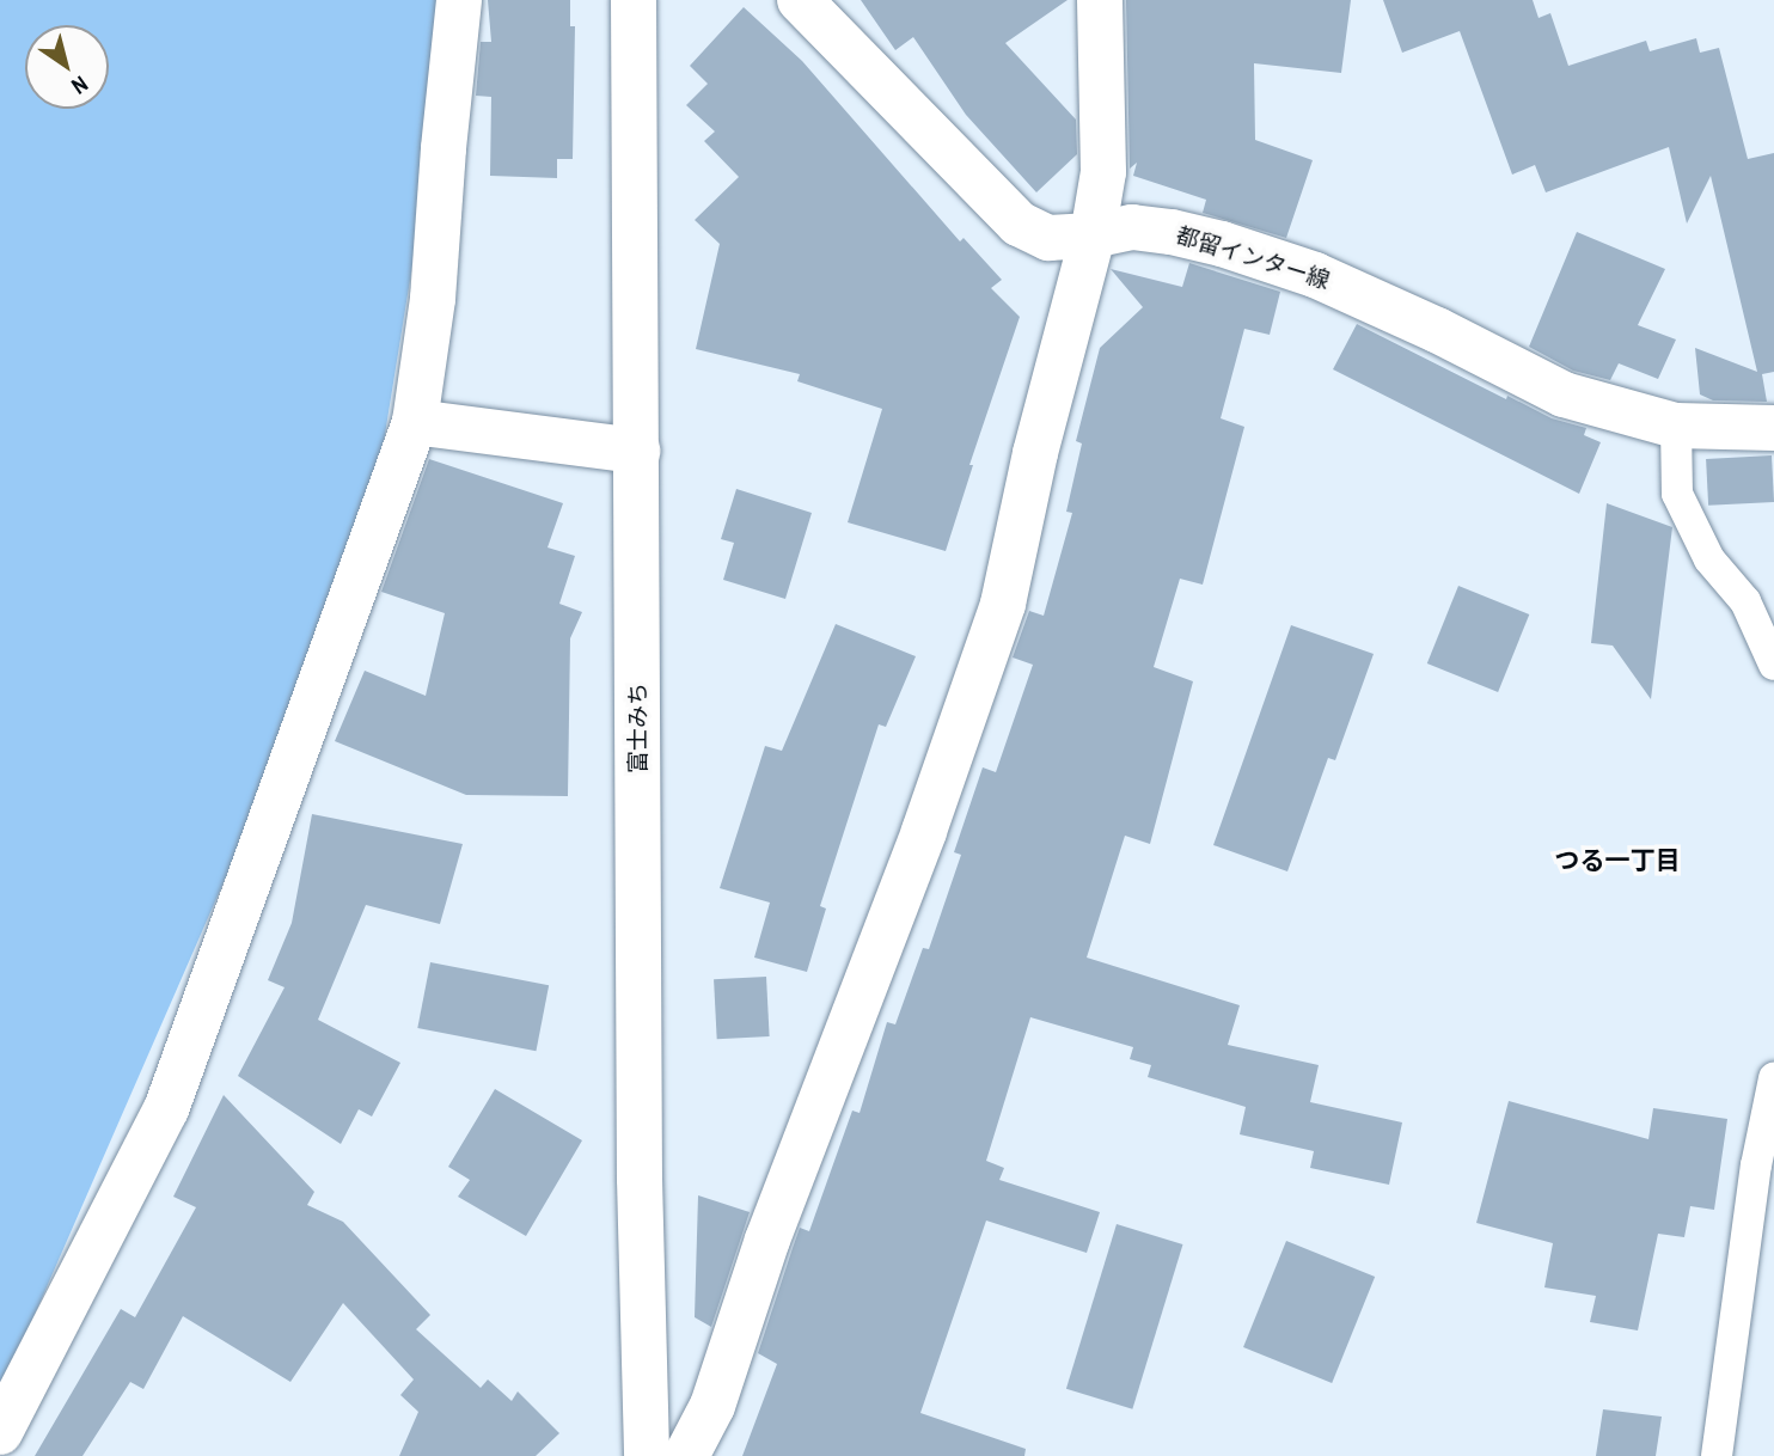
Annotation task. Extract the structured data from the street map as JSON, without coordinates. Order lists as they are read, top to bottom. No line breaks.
{"streets":{"main road":["都留インター線","富士みち"]},"districts":["つる一丁目"],"north":"bottom right"}
